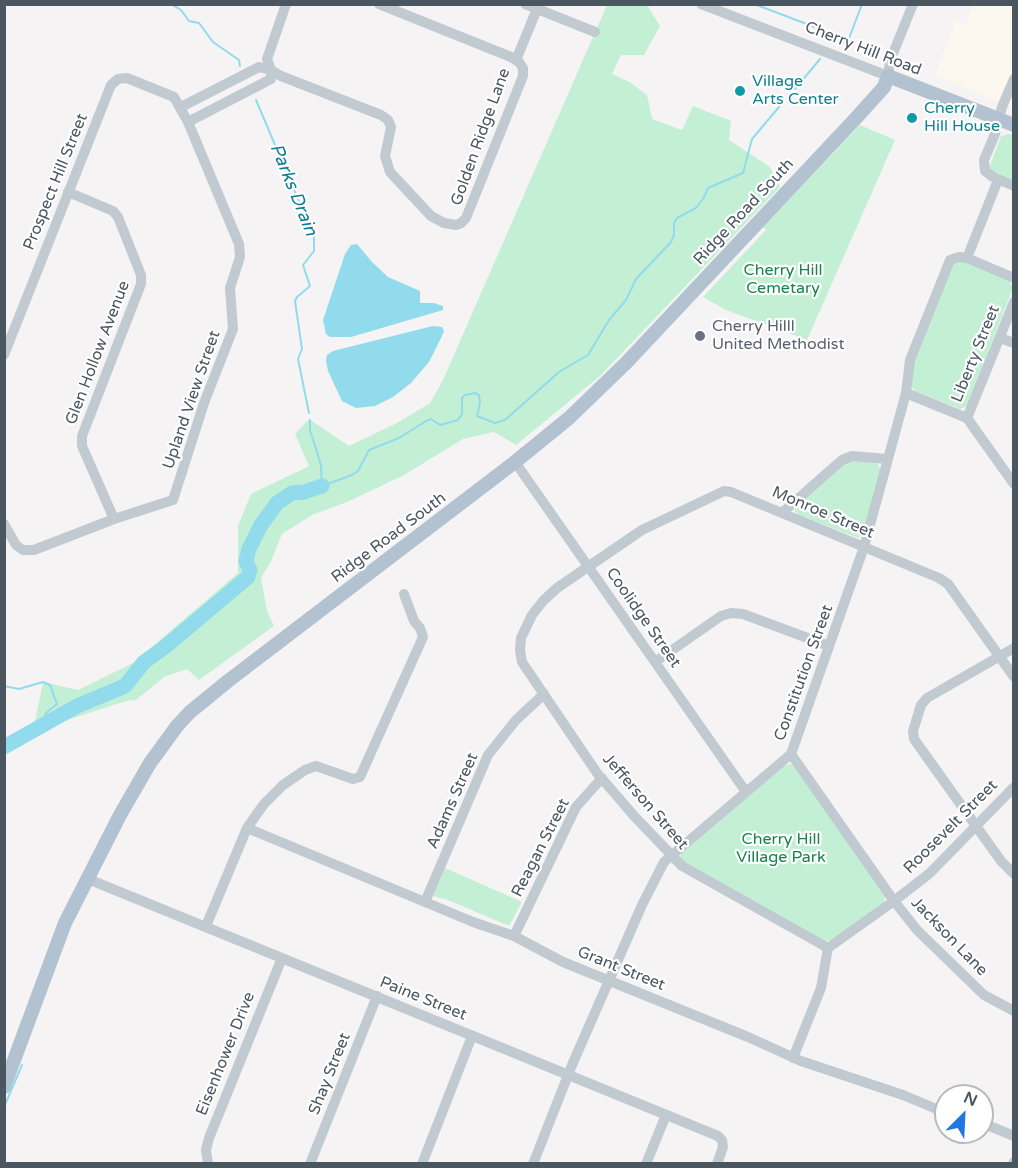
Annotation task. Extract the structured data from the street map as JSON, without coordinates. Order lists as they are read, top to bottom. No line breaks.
{"streets":{"main road":["Cherry Hill Road","Ridge Road South"],"street":["Golden Ridge Lane","Prospect Hill Street","Glen Hollow Avenue","Liberty Street","Upland View Street","Monroe Street","Coolidge Street","Constitution Street","Adams Street","Jefferson Street","Roosevelt Street","Reagan Street","Jackson Lane","Grant Street","Paine Street","Eisenhower Drive","Shay Street"]},"crossings":[["Cherry Hill Road","Ridge Road South"],["Prospect Hill Street","Glen Hollow Avenue"],["Prospect Hill Street","Upland View Street"],["Ridge Road South","Coolidge Street"],["Ridge Road South","Paine Street"],["Glen Hollow Avenue","Upland View Street"],["Monroe Street","Coolidge Street"],["Monroe Street","Constitution Street"],["Monroe Street","Jefferson Street"],["Coolidge Street","Constitution Street"],["Coolidge Street","Jefferson Street"],["Constitution Street","Jefferson Street"],["Constitution Street","Jackson Lane"],["Constitution Street","Grant Street"],["Constitution Street","Paine Street"],["Adams Street","Jefferson Street"],["Adams Street","Grant Street"],["Jefferson Street","Roosevelt Street"],["Jefferson Street","Reagan Street"],["Roosevelt Street","Jackson Lane"],["Reagan Street","Grant Street"],["Paine Street","Eisenhower Drive"],["Paine Street","Shay Street"]],"water":["Parks Drain"],"parks":["Cherry Hill Cemetary","Cherry Hill Village Park"],"places":["Village Arts Center","Cherry Hill House","Cherry Hilll United Methodist"],"north":"top right"}
